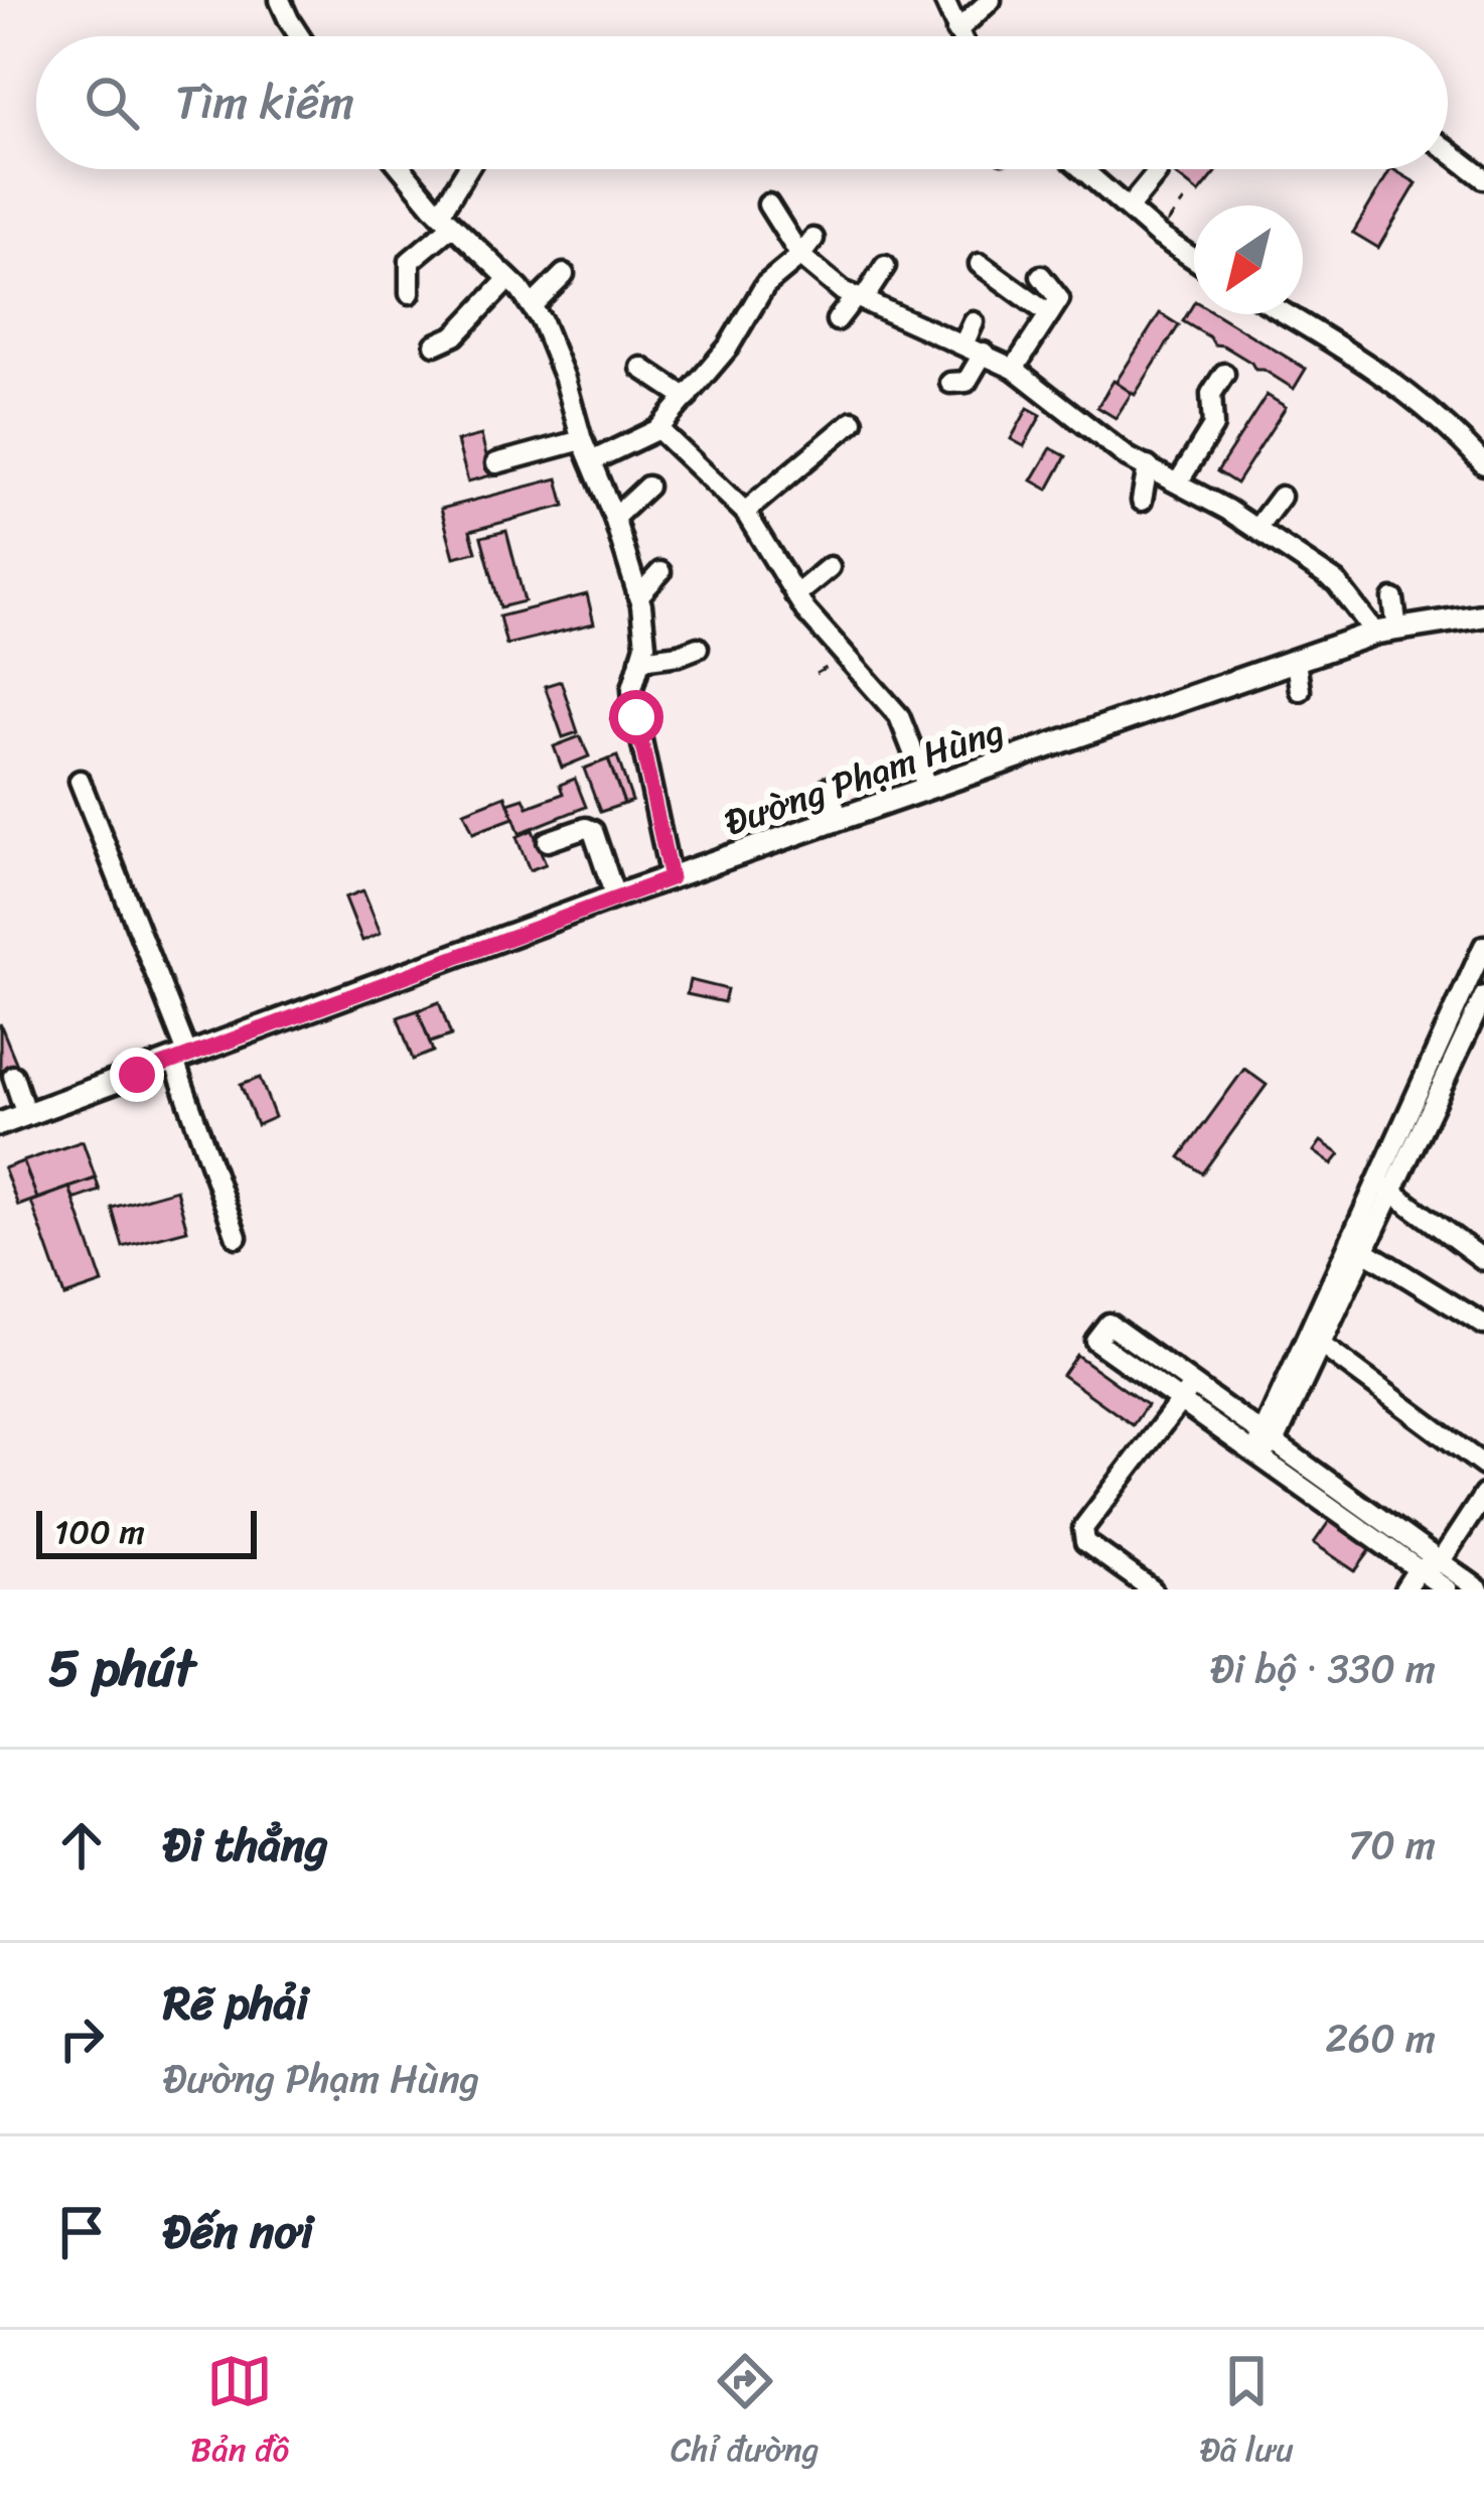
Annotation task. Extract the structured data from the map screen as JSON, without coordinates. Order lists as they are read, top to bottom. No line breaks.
{"streets":{"main road":["Đường Phạm Hùng"]},"scale_bar":"100 m","north":"bottom left","page":{"search":"Tìm kiếm","scale":"100 m","heading":["5 phút","Đi bộ · 330 m"],"list":[["Đi thẳng","70 m"],["Rẽ phải","Đường Phạm Hùng","260 m"],"Đến nơi"],"nav":["Bản đồ","Chỉ đường","Đã lưu"]}}
